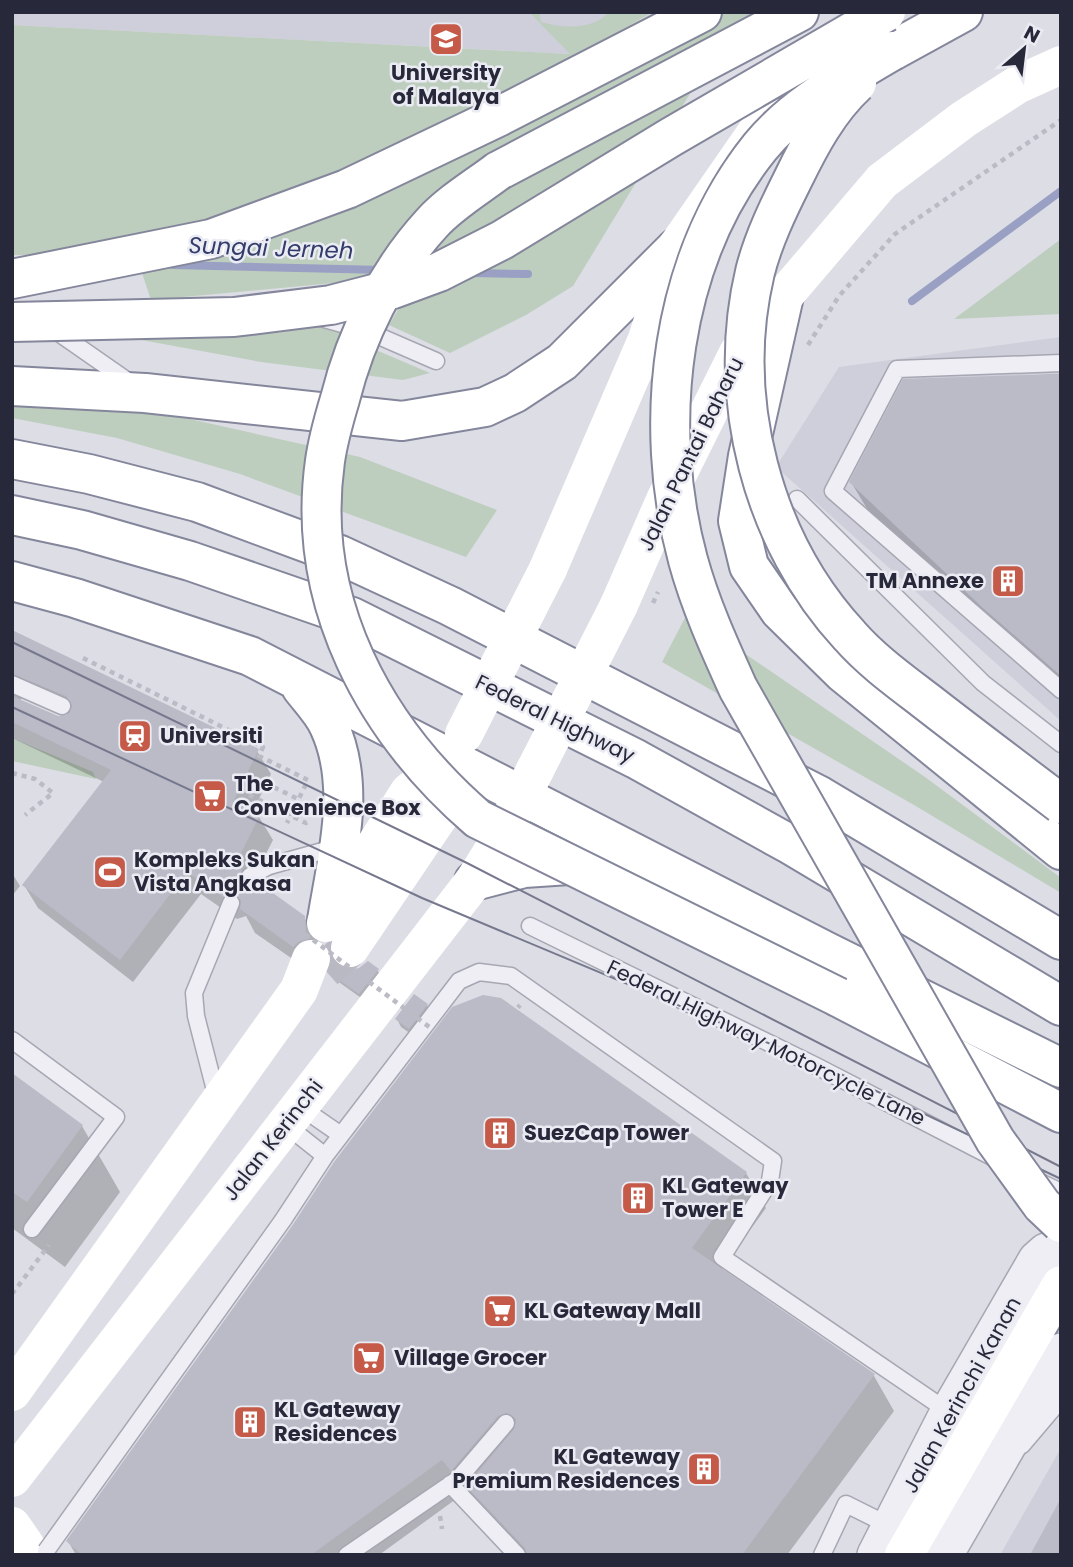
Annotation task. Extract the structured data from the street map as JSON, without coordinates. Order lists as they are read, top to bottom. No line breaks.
{"streets":{"main road":["Jalan Pantai Baharu","Federal Highway","Jalan Kerinchi"],"street":["Jalan Kerinchi Kanan"],"lane":["Federal Highway Motorcycle Lane"]},"crossings":[["Jalan Pantai Baharu","Jalan Kerinchi"]],"water":["Sungai Jerneh"],"places":{"school or university":["University of Malaya"],"building":["TM Annexe","SuezCap Tower","KL Gateway Tower E","KL Gateway Residences","KL Gateway Premium Residences"],"station":["Universiti"],"supermarket":["The Convenience Box","KL Gateway Mall","Village Grocer"],"sports":["Kompleks Sukan Vista Angkasa"]},"north":"top right"}
